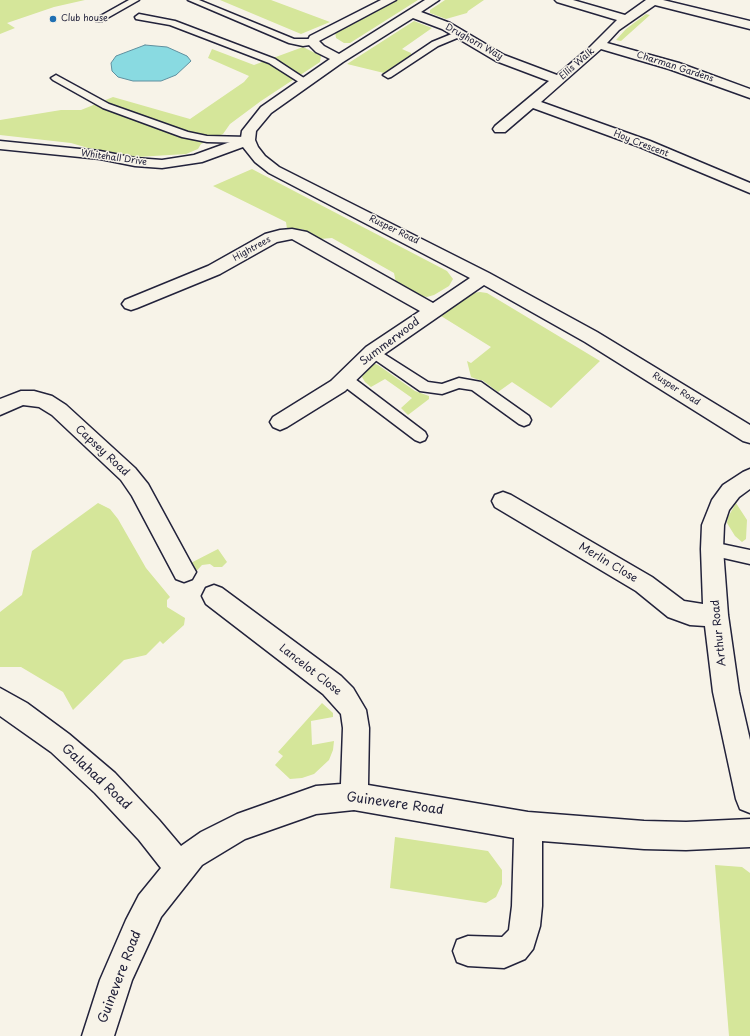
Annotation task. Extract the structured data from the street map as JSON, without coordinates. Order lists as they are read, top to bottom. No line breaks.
{"streets":{"street":["Drughorn Way","Ellis Walk","Charman Gardens","Hoy Crescent","Whitehall Drive","Rusper Road","Hightrees","Summerwood","Capsey Road","Merlin Close","Arthur Road","Lancelot Close","Galahad Road","Guinevere Road"]},"crossings":[["Drughorn Way","Ellis Walk"],["Ellis Walk","Charman Gardens"],["Ellis Walk","Hoy Crescent"],["Whitehall Drive","Rusper Road"],["Rusper Road","Summerwood"],["Hightrees","Summerwood"],["Merlin Close","Arthur Road"],["Lancelot Close","Guinevere Road"],["Galahad Road","Guinevere Road"]],"places":["Club house"]}
